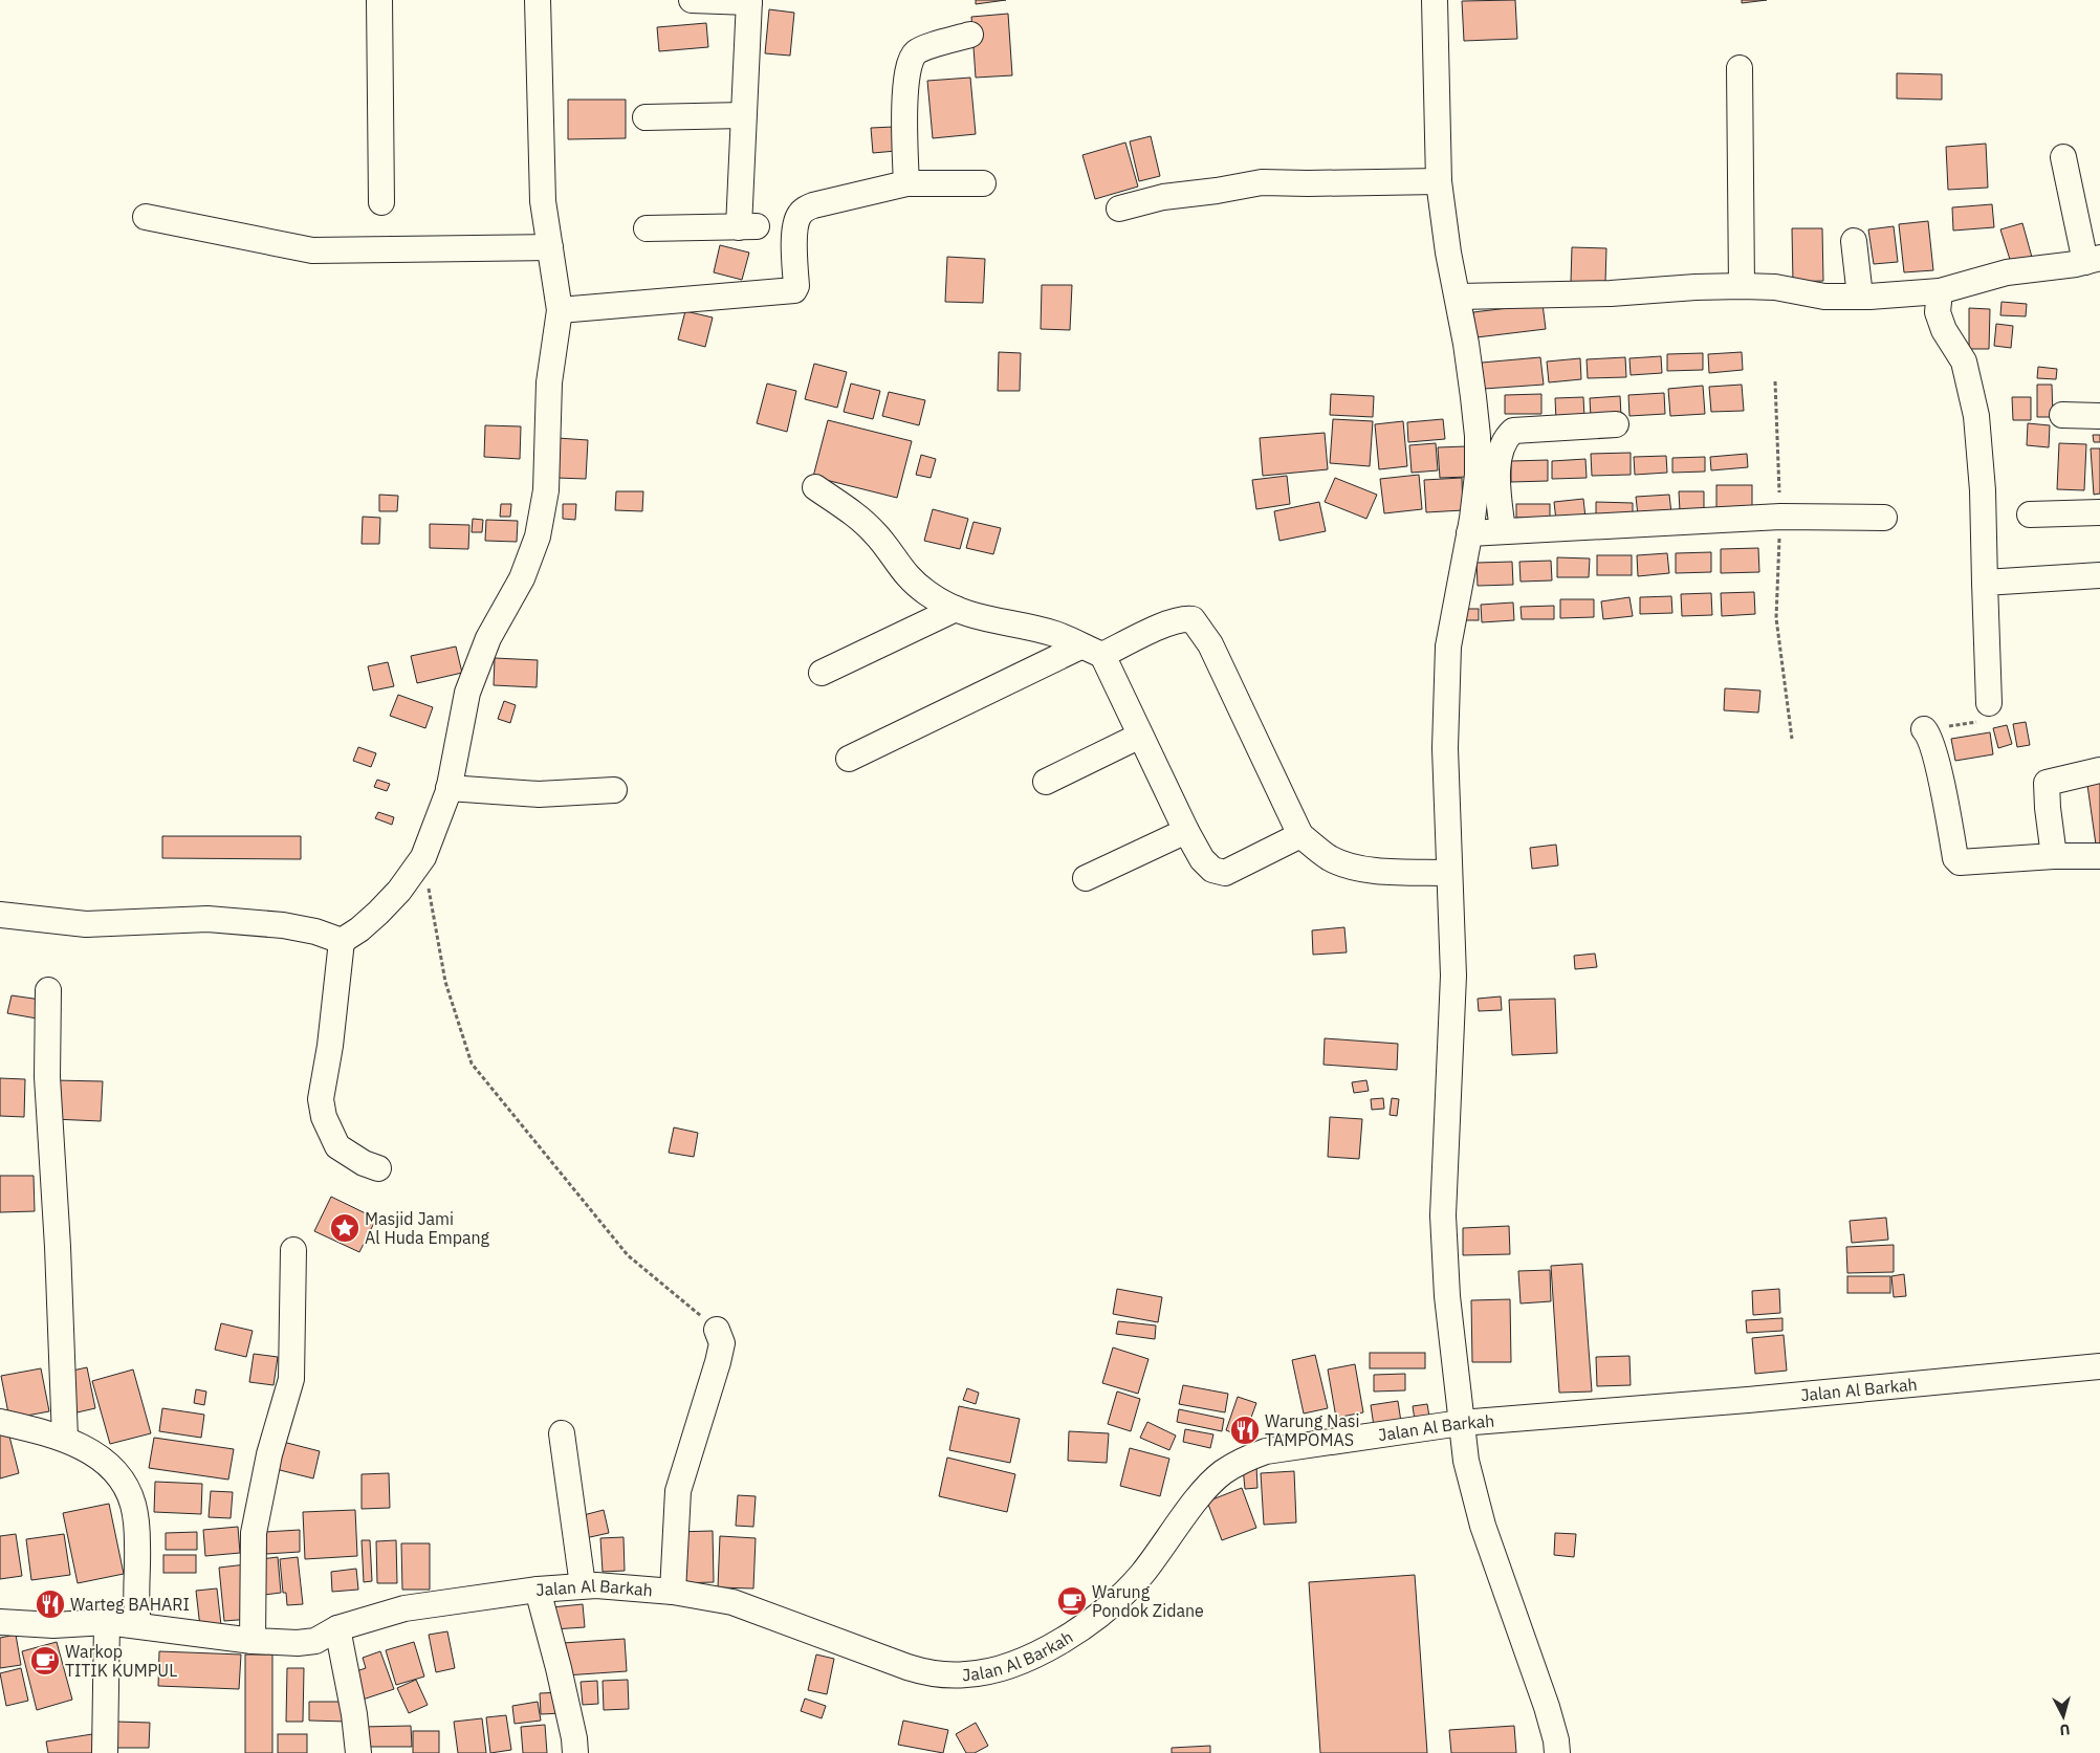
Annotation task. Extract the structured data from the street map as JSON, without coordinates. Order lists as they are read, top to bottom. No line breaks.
{"streets":{"street":["Jalan Al Barkah"]},"places":{"place":["Masjid Jami Al Huda Empang"],"restaurant":["Warung Nasi TAMPOMAS","Warteg BAHARI"],"cafe":["Warung Pondok Zidane","Warkop TITIK KUMPUL"]},"north":"bottom"}
